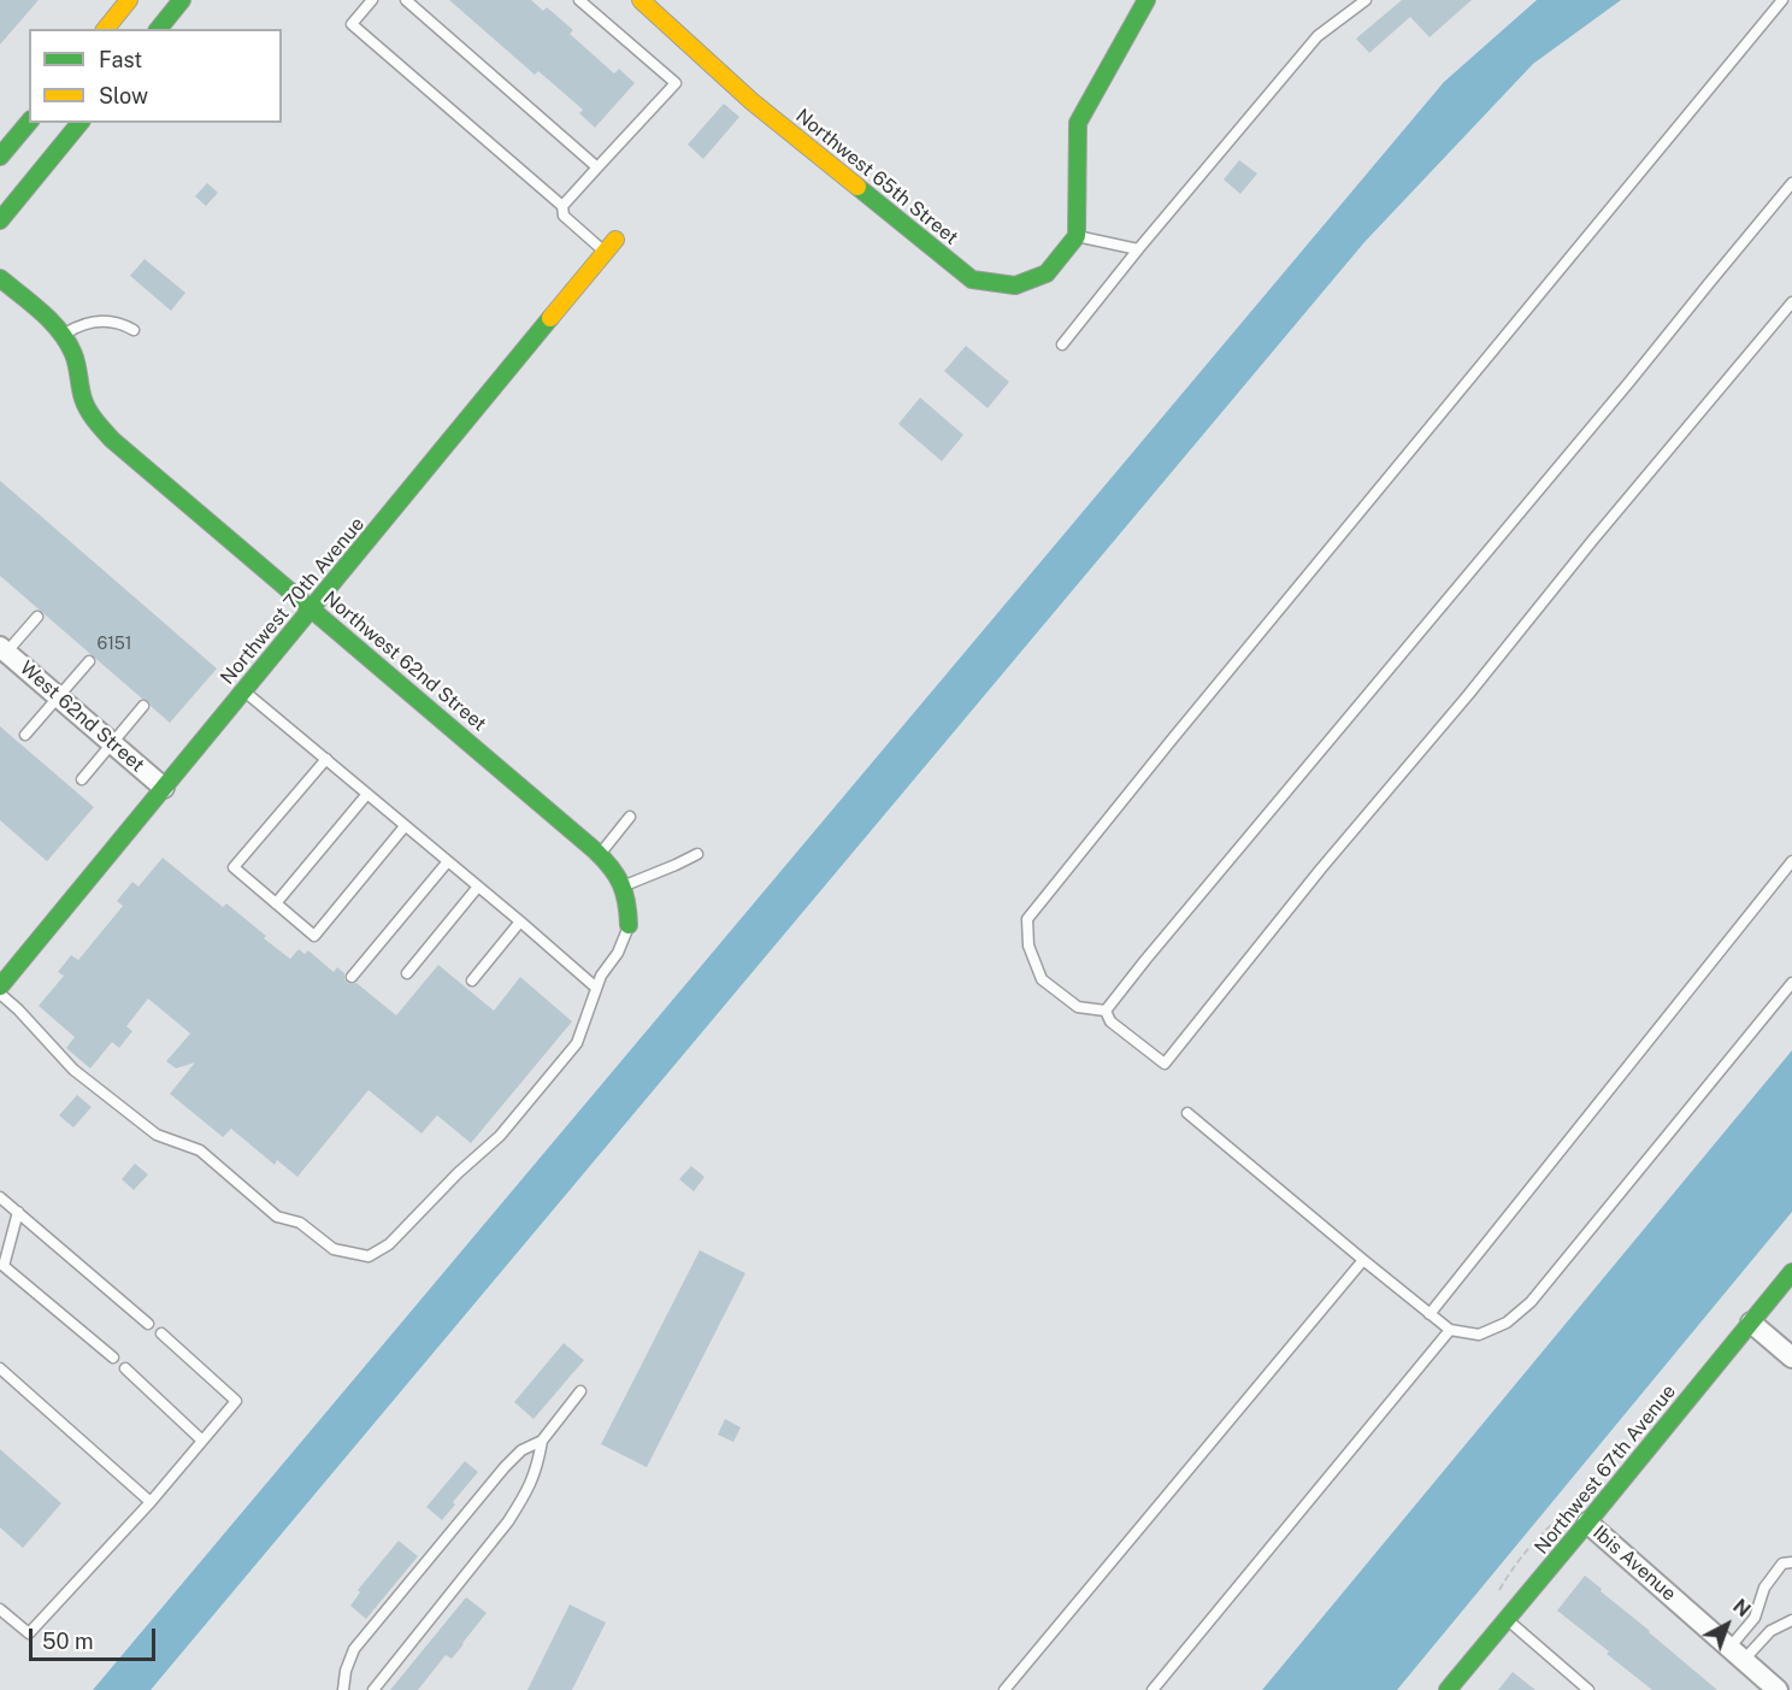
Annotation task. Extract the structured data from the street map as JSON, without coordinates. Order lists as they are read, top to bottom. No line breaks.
{"streets":{"street":["Northwest 65th Street","Northwest 70th Avenue","Northwest 62nd Street","West 62nd Street","Northwest 67th Avenue","Ibis Avenue"]},"crossings":[["Northwest 70th Avenue","Northwest 62nd Street"],["Northwest 70th Avenue","West 62nd Street"],["Northwest 67th Avenue","Ibis Avenue"]],"house_numbers":["6151"],"legend":["Fast","Slow"],"scale_bar":"50 m","north":"top right"}
